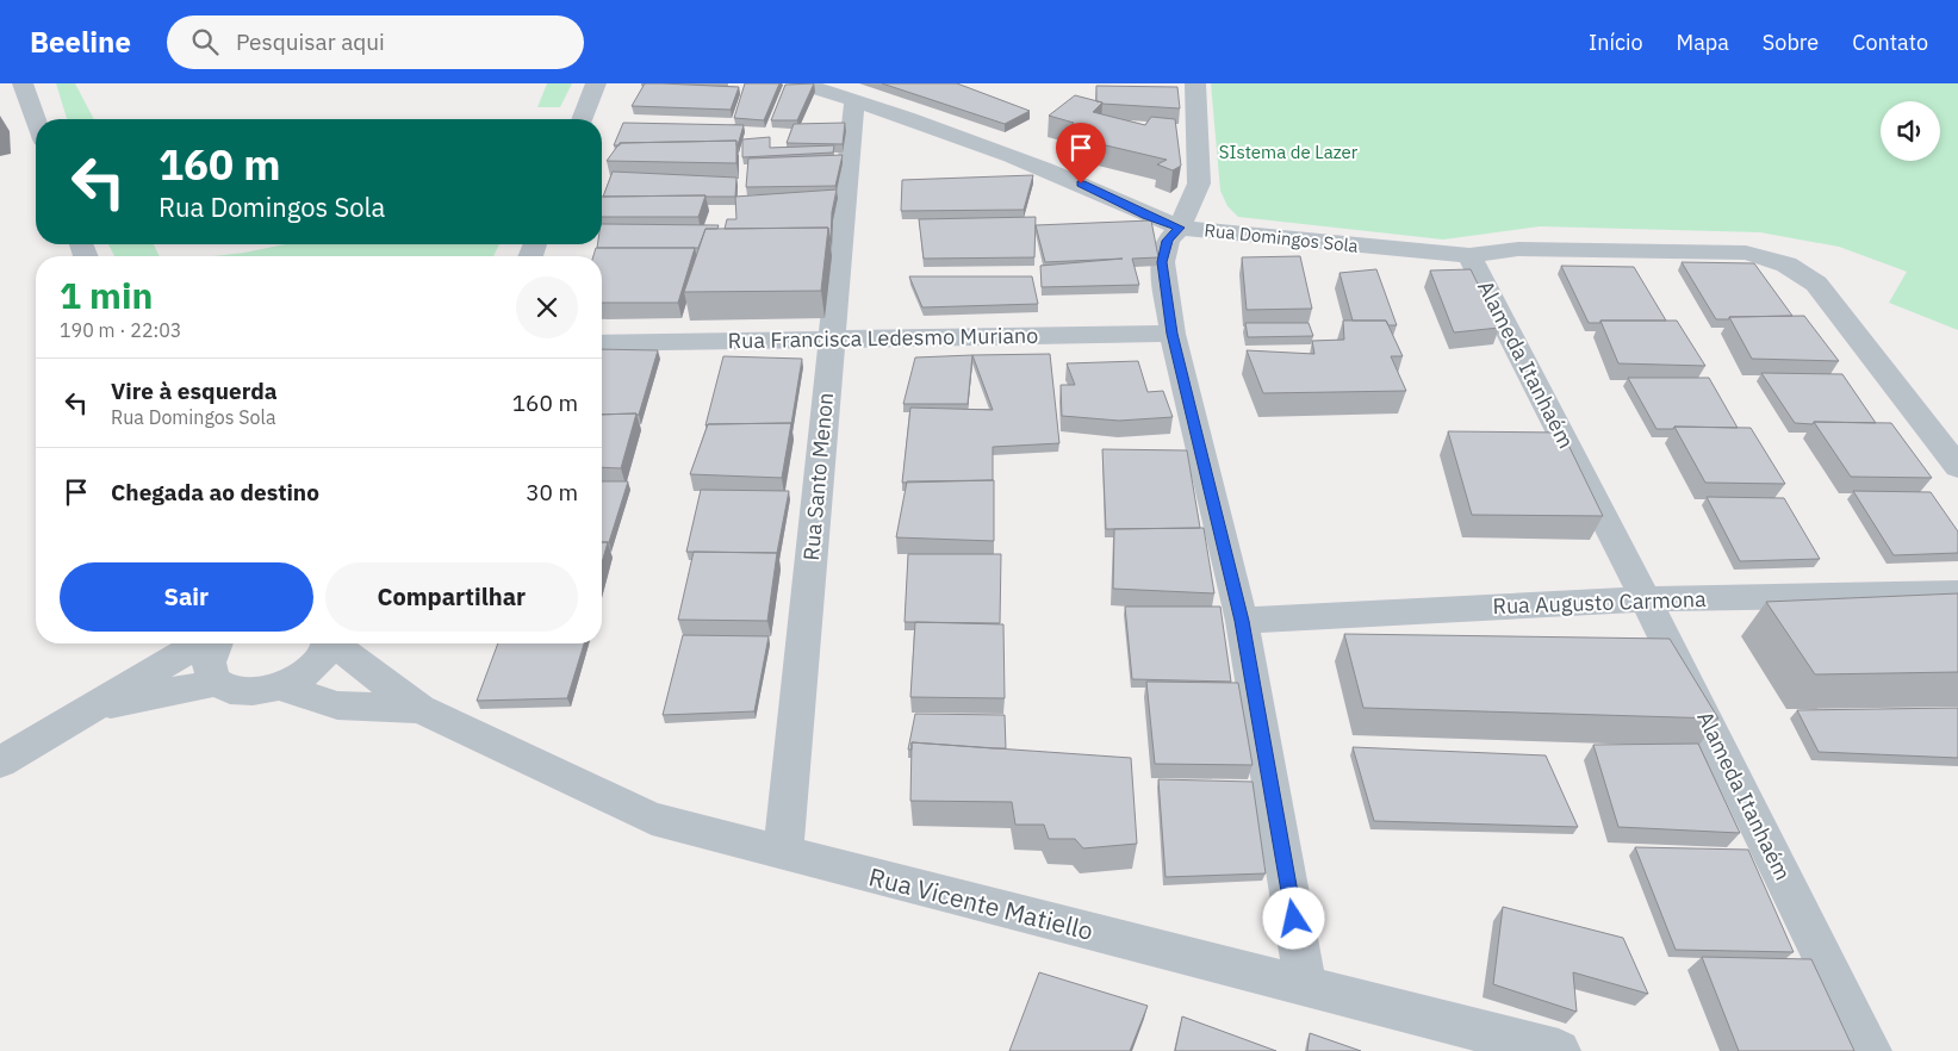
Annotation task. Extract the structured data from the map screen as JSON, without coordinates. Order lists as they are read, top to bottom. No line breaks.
{"streets":{"street":["Rua Domingos Sola","Rua Francisca Ledesmo Muriano","Alameda Itanhaém","Rua Santo Menon","Rua Augusto Carmona","Rua Vicente Matiello"]},"crossings":[["Rua Domingos Sola","Alameda Itanhaém"],["Rua Domingos Sola","Rua Santo Menon"],["Rua Francisca Ledesmo Muriano","Rua Santo Menon"],["Alameda Itanhaém","Rua Augusto Carmona"],["Rua Santo Menon","Rua Vicente Matiello"]],"parks":["SIstema de Lazer"],"page":{"header":"Beeline","search":"Pesquisar aqui","nav":["Início","Mapa","Sobre","Contato"],"turn":["160 m","Rua Domingos Sola"],"heading":["1 min","190 m · 22:03"],"list":[{"name":"Vire à esquerda","note":"Rua Domingos Sola","value":"160 m"},{"name":"Chegada ao destino","value":"30 m"}],"buttons":["Sair","Compartilhar"]}}
